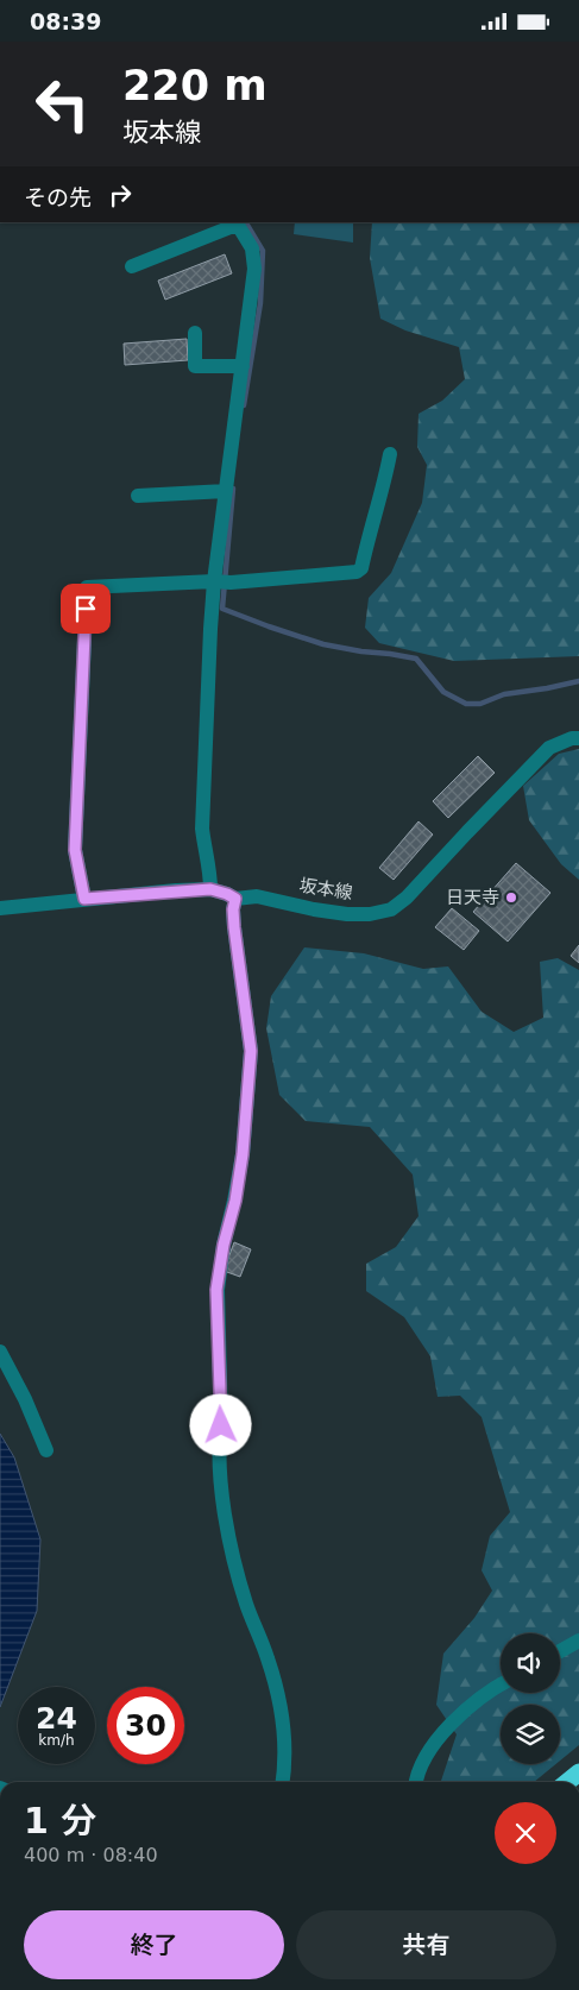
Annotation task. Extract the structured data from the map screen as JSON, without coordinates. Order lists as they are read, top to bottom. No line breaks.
{"streets":{"street":["坂本線"]},"places":["日天寺"],"page":{"status":"08:39","turn":["220 m","坂本線"],"then":"その先","speed":"24 km/h","limit":"30","heading":["1 分","400 m · 08:40"],"buttons":["終了","共有"]}}
